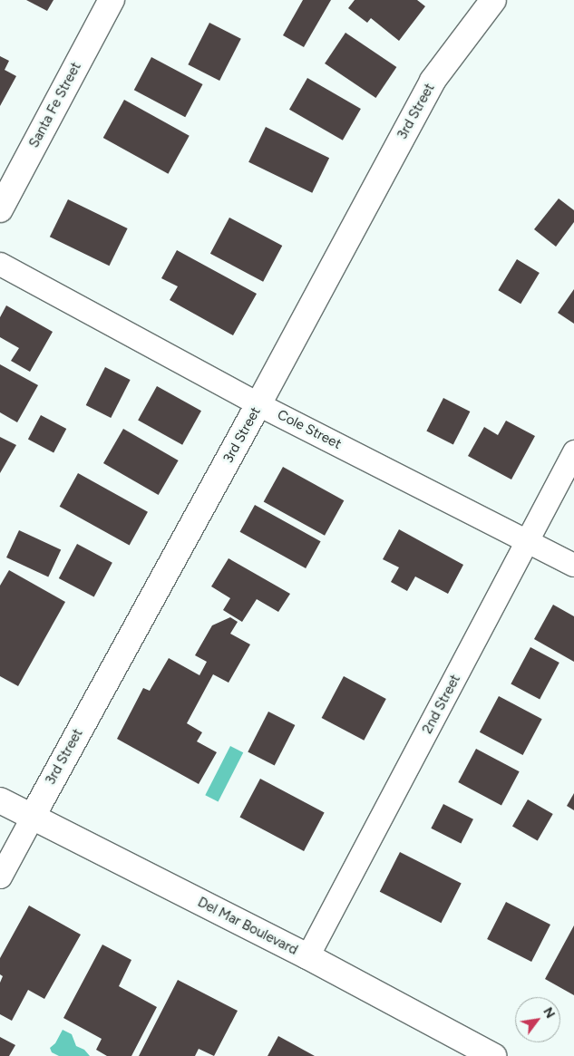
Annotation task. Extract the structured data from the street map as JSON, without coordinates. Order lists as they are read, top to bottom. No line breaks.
{"streets":{"street":["Santa Fe Street","3rd Street","Cole Street","2nd Street","Del Mar Boulevard"]},"crossings":[["3rd Street","Cole Street"],["3rd Street","Del Mar Boulevard"],["Cole Street","2nd Street"],["2nd Street","Del Mar Boulevard"]],"north":"top right"}
